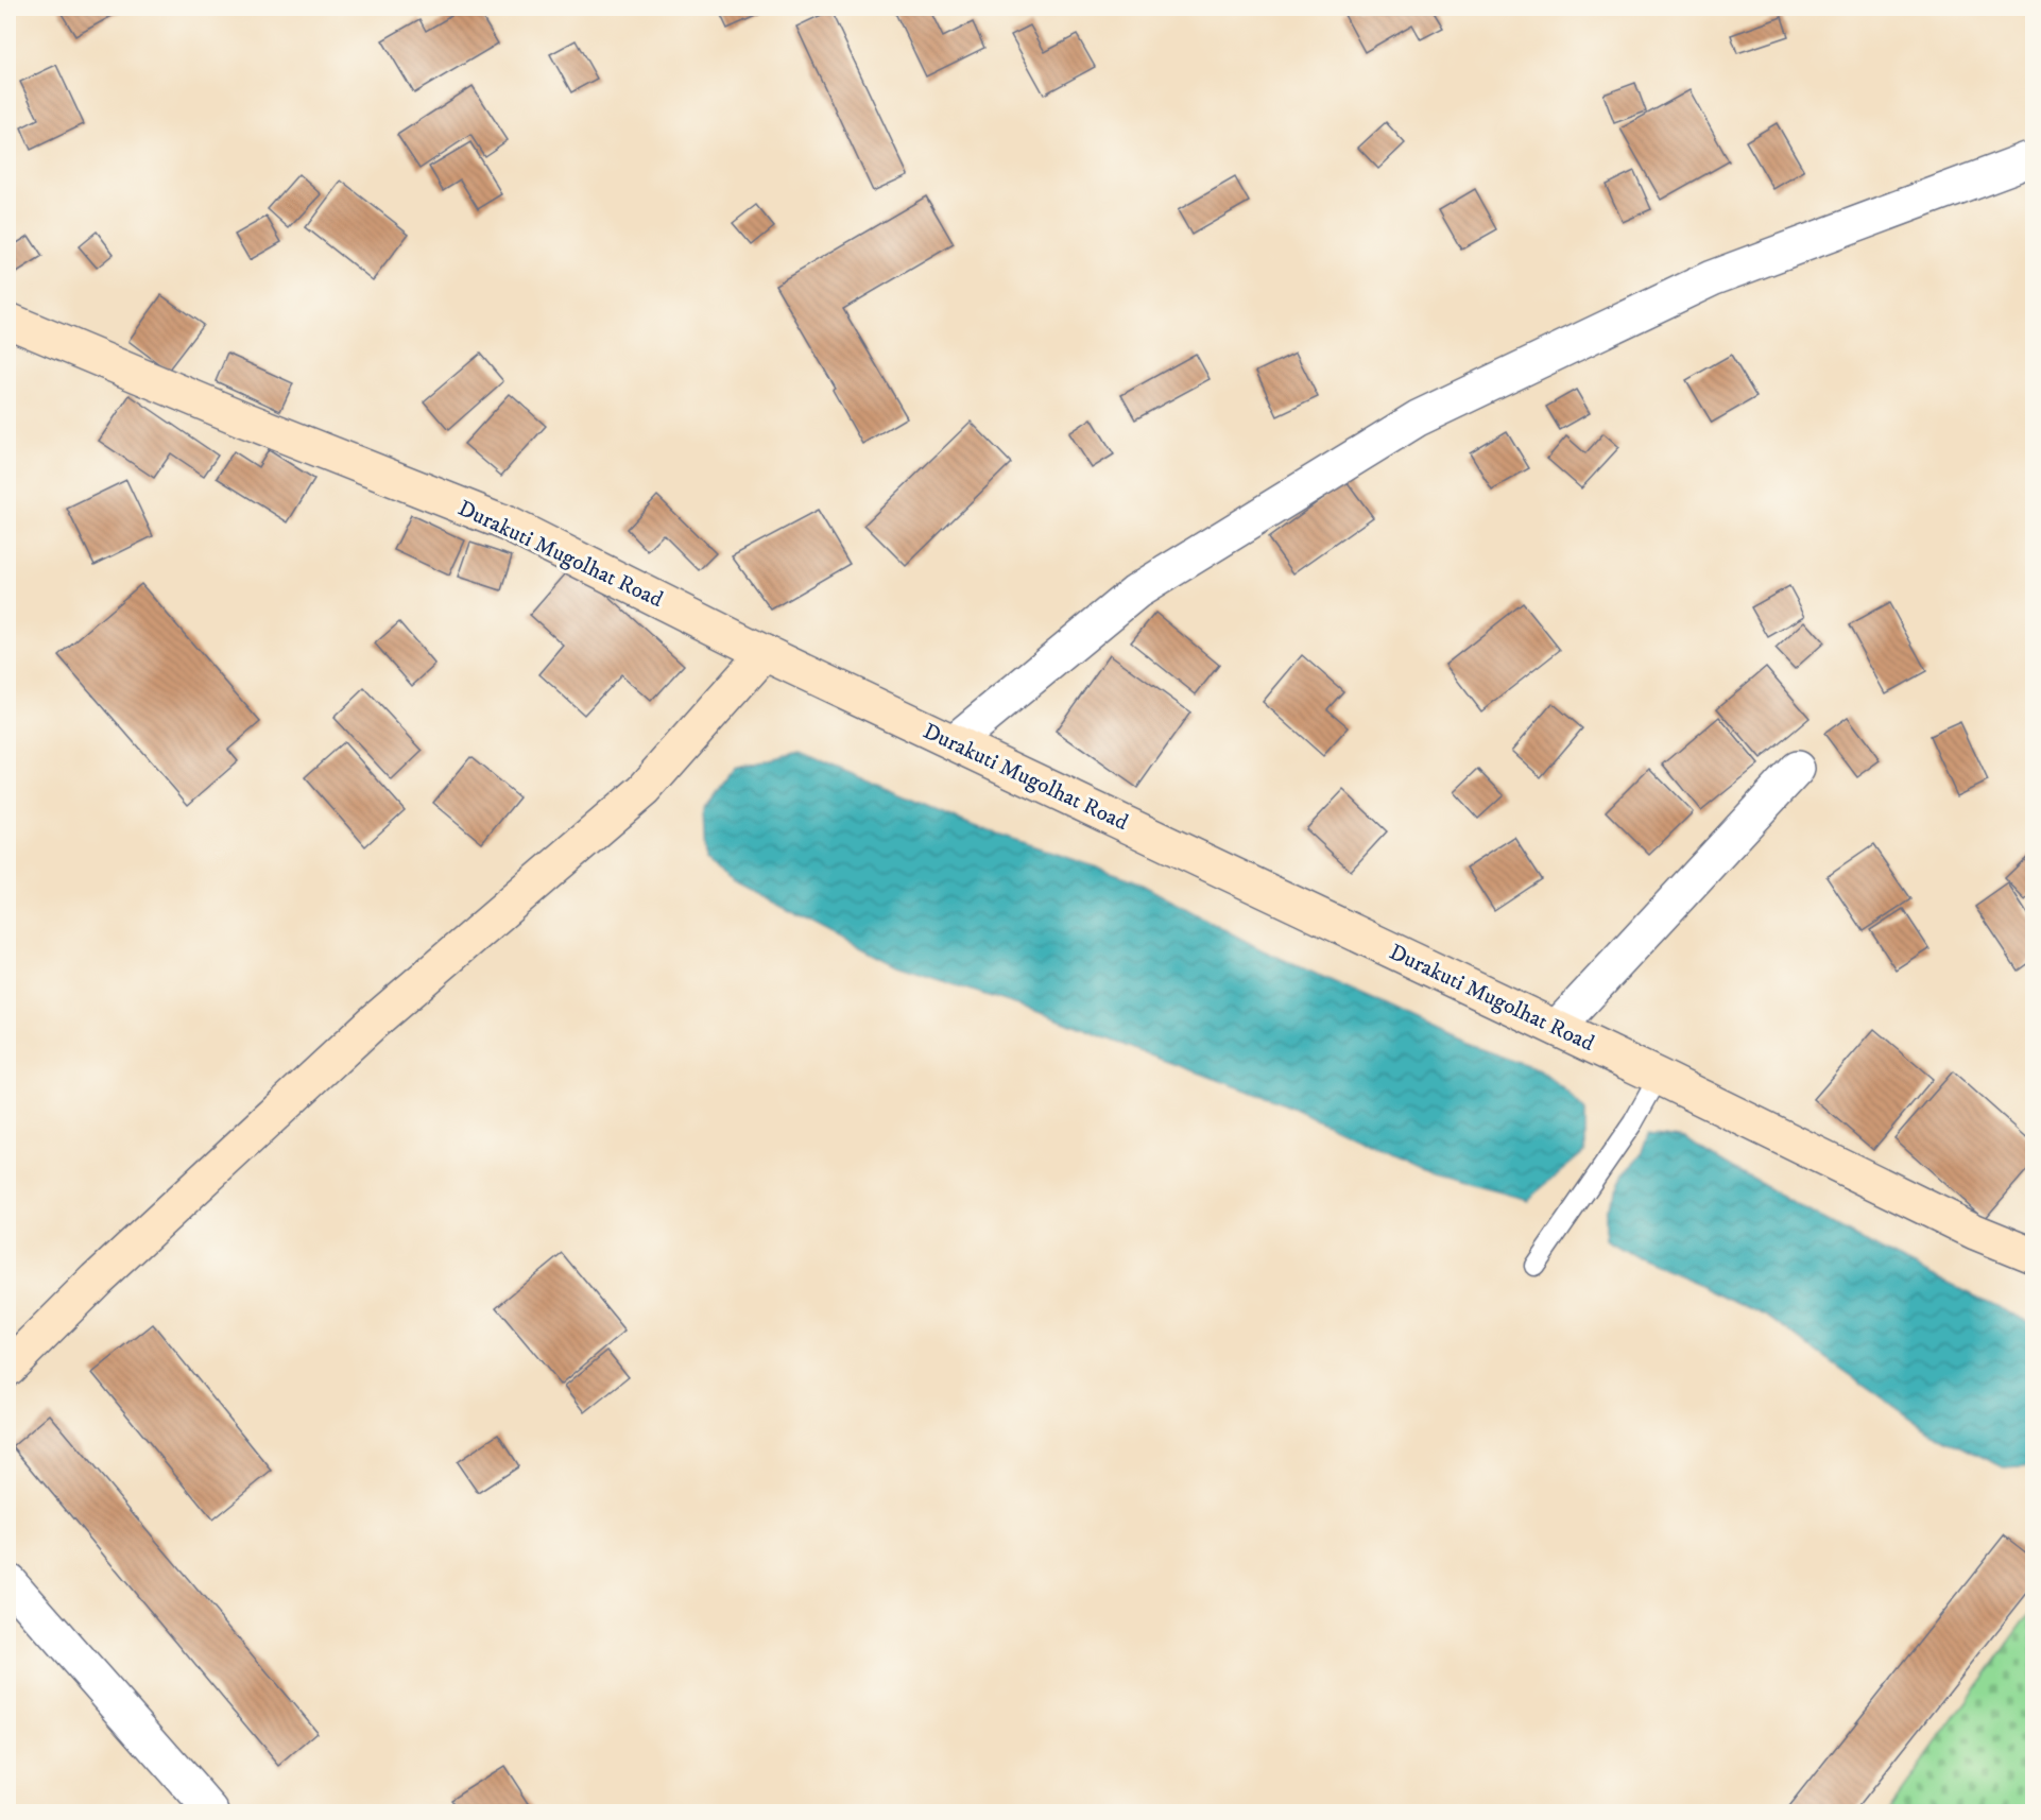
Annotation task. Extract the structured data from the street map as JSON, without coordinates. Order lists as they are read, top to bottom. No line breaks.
{"streets":{"main road":["Durakuti Mugolhat Road"]}}
